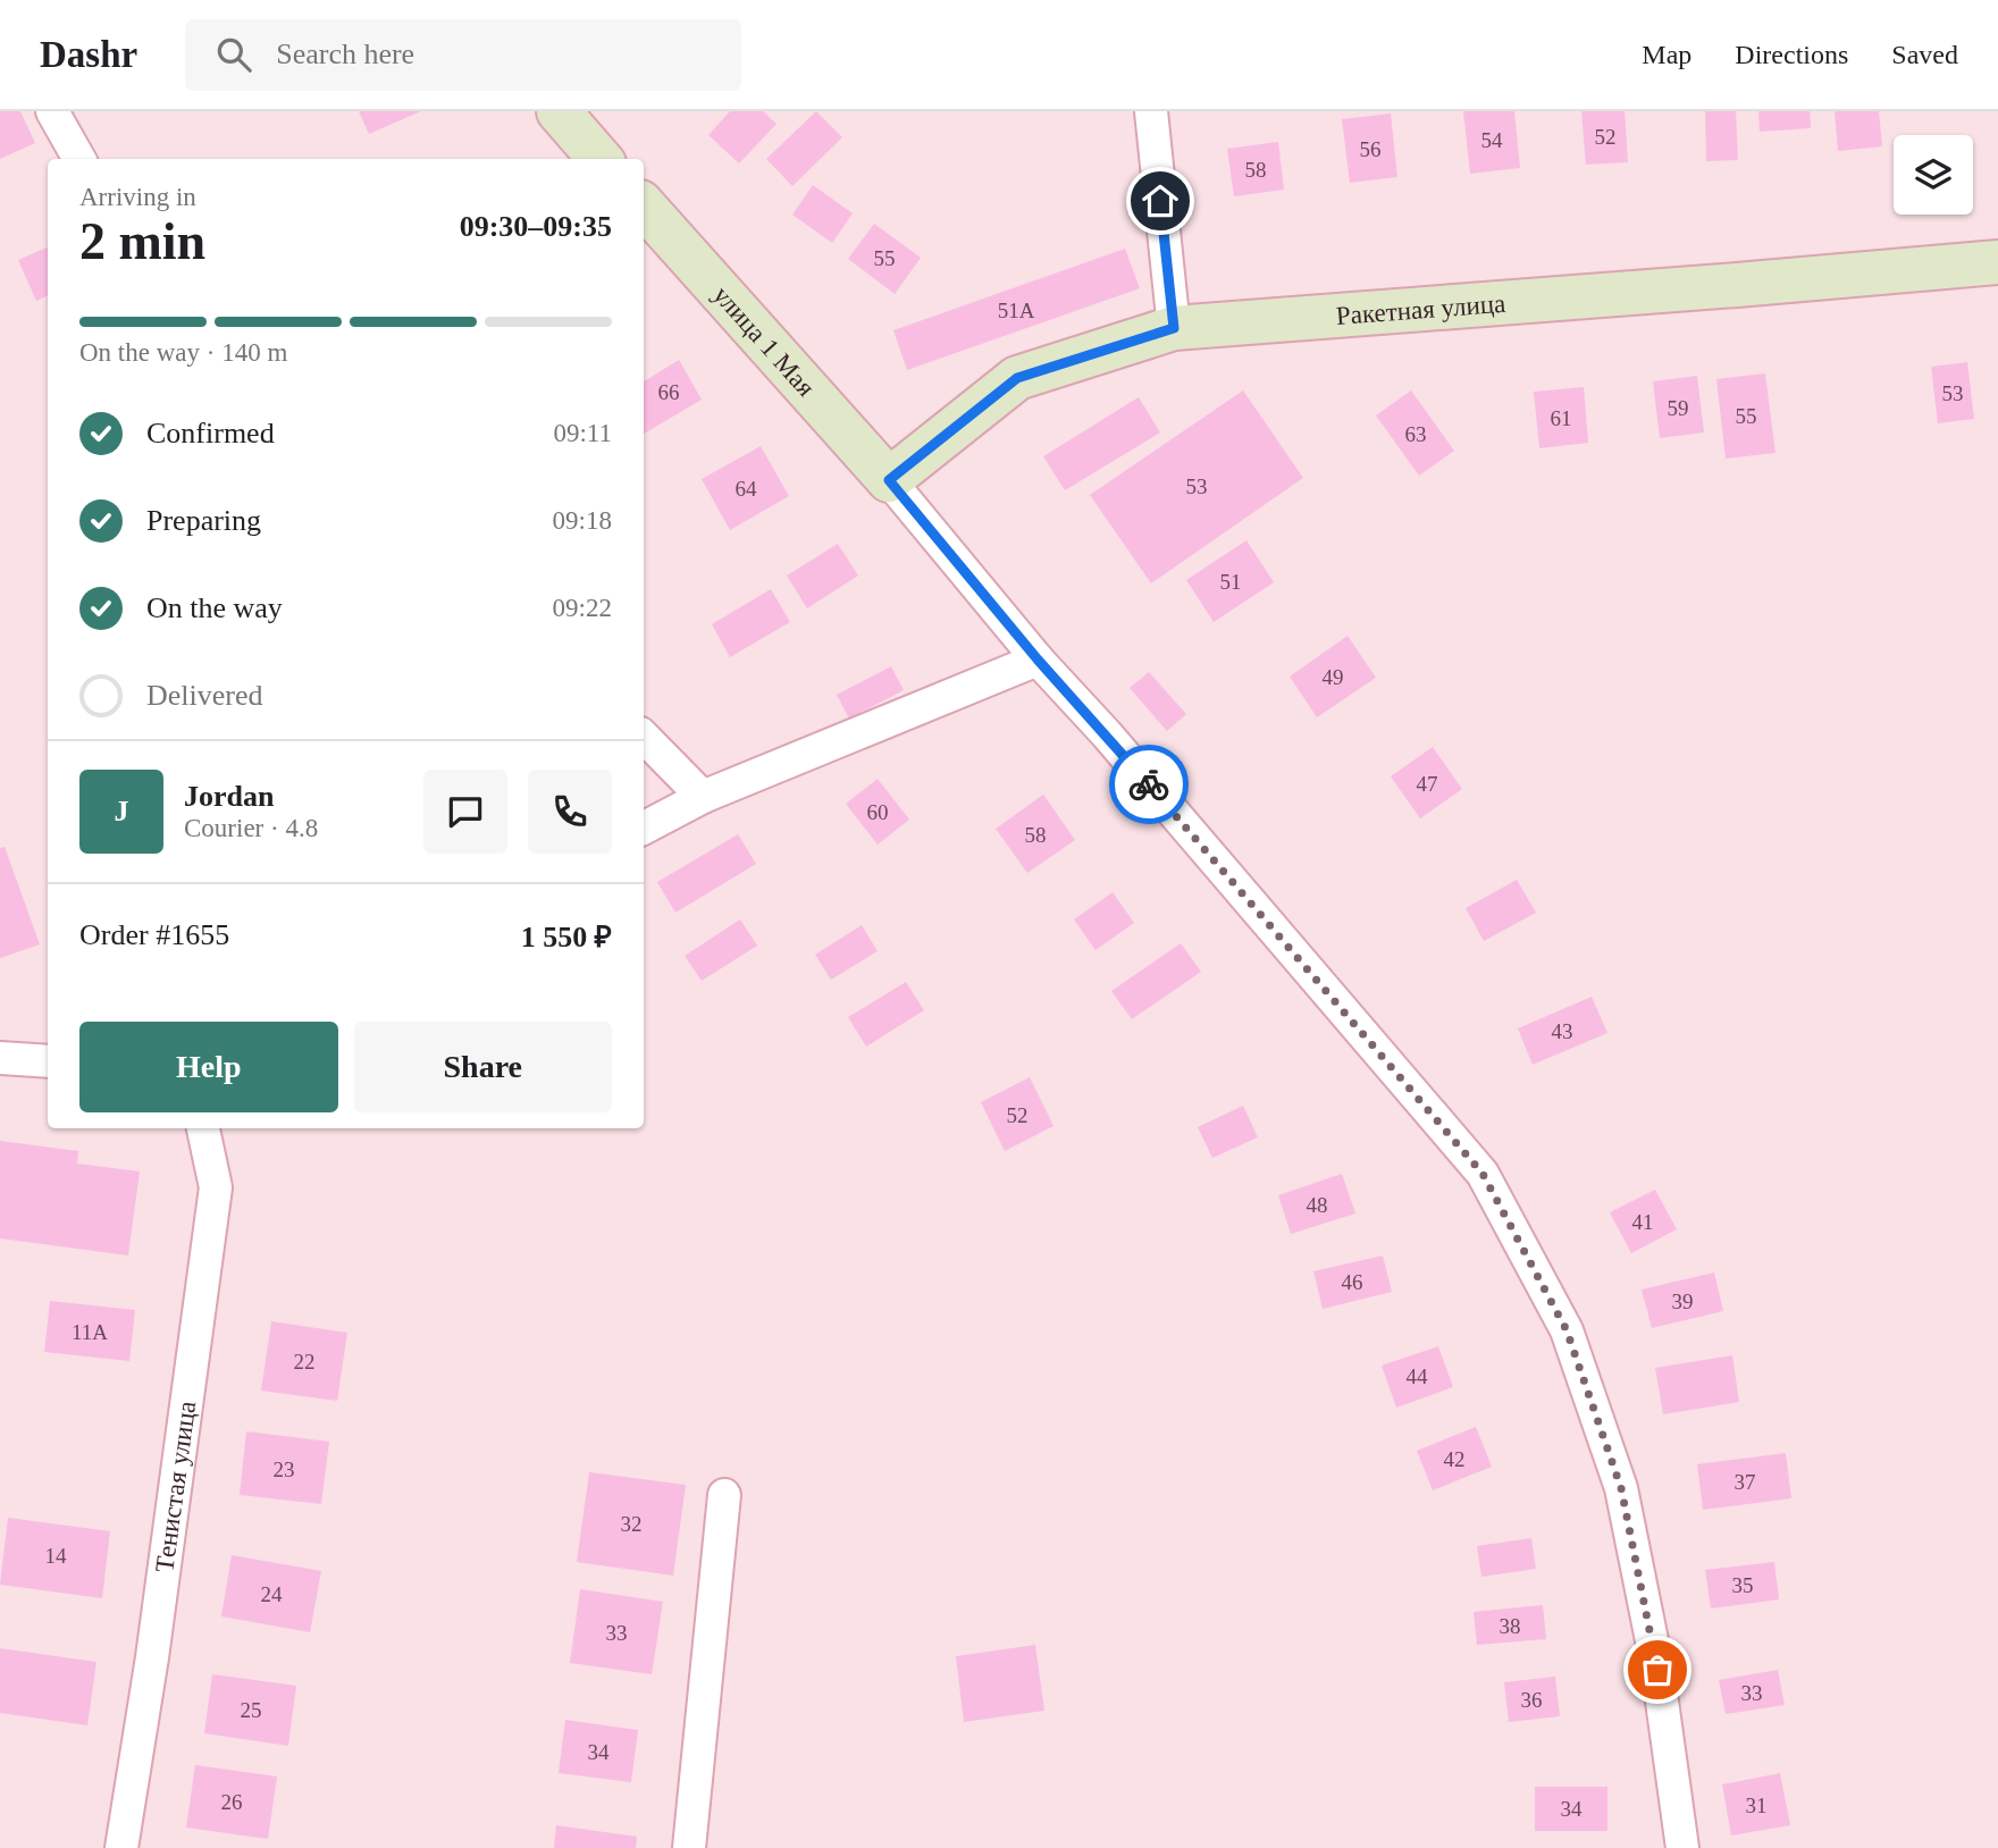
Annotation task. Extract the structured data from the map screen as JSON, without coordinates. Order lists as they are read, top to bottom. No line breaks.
{"streets":{"main road":["Ракетная улица","улица 1 Мая"],"street":["Тенистая улица"]},"crossings":[["Ракетная улица","улица 1 Мая"]],"house_numbers":["52","54","56","58","55","51А","66","53","59","55","61","63","53","64","51","49","47","60","58","43","52","48","41","46","39","11А","22","44","42","23","37","32","14","35","24","38","33","33","36","25","34","26","31","34"],"page":{"header":"Dashr","search":"Search here","nav":["Map","Directions","Saved"],"heading":["2 min","Arriving in","09:30–09:35"],"panel":["Jordan","Courier · 4.8","Order #1655","1 550 ₽"],"bar":"On the way · 140 m","list":[["Confirmed","09:11"],["Preparing","09:18"],["On the way","09:22"],"Delivered"],"round":"J","buttons":["Help","Share"]}}
